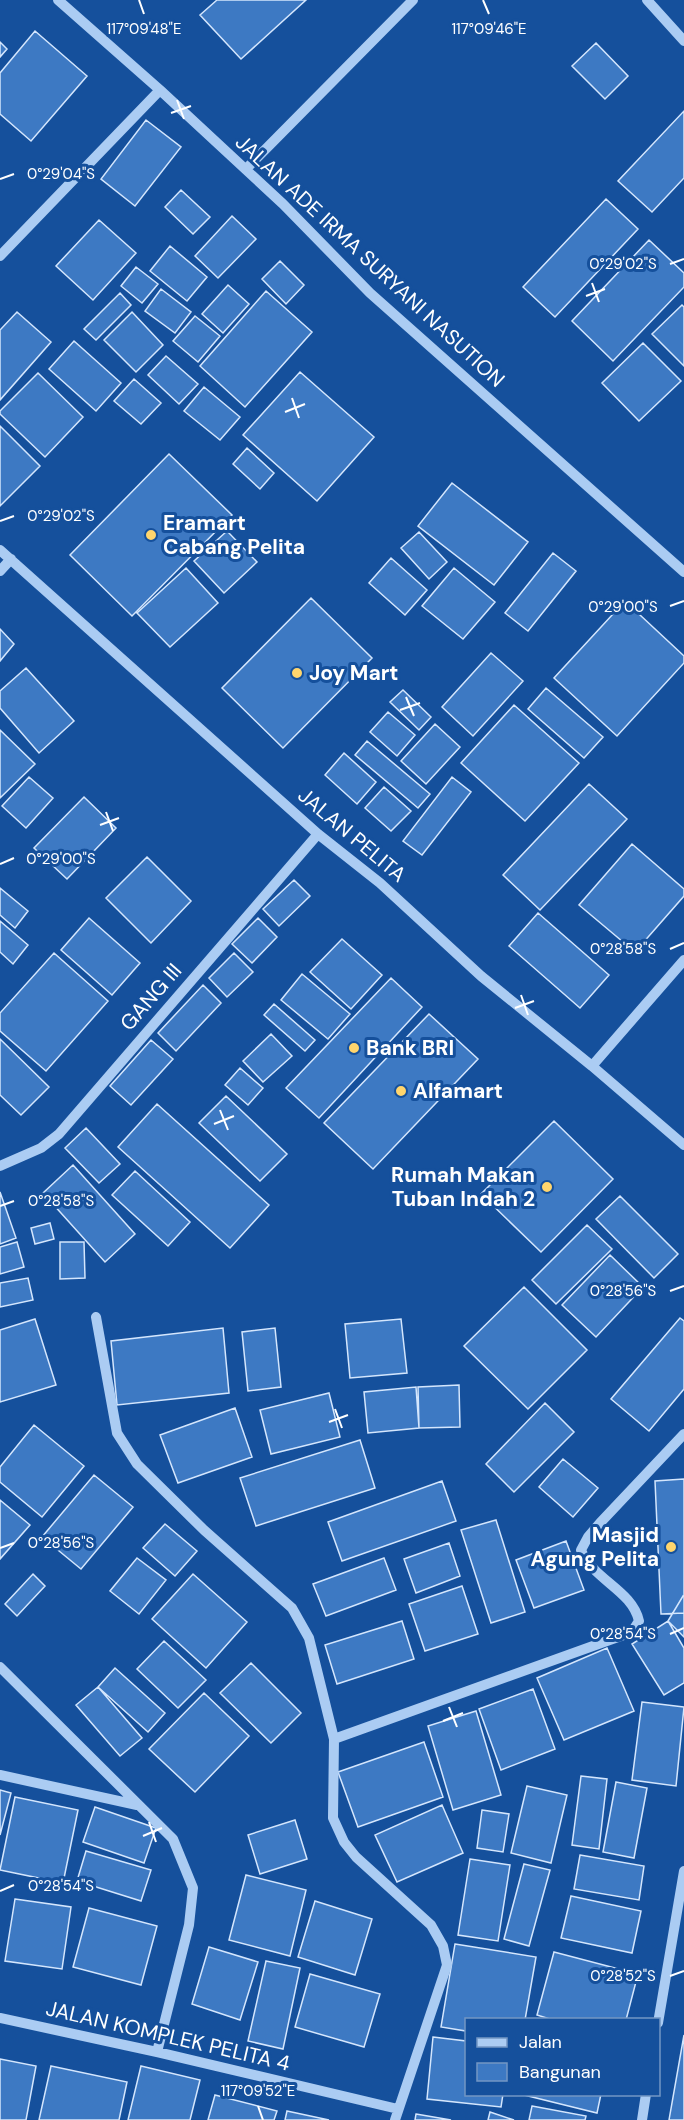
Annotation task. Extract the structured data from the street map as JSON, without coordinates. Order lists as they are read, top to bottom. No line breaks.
{"streets":{"street":["JALAN ADE IRMA SURYANI NASUTION","JALAN PELITA","GANG III","JALAN KOMPLEK PELITA 4"]},"crossings":[["JALAN PELITA","GANG III"]],"places":["Eramart Cabang Pelita","Joy Mart","Bank BRI","Alfamart","Rumah Makan Tuban Indah 2","Masjid Agung Pelita"],"legend":["Jalan","Bangunan"],"coordinates":["117°09'48\"E","117°09'46\"E","0°29'04\"S","0°29'02\"S","0°29'00\"S","0°28'58\"S","0°28'56\"S","0°28'54\"S","0°28'52\"S","117°09'52\"E"]}
